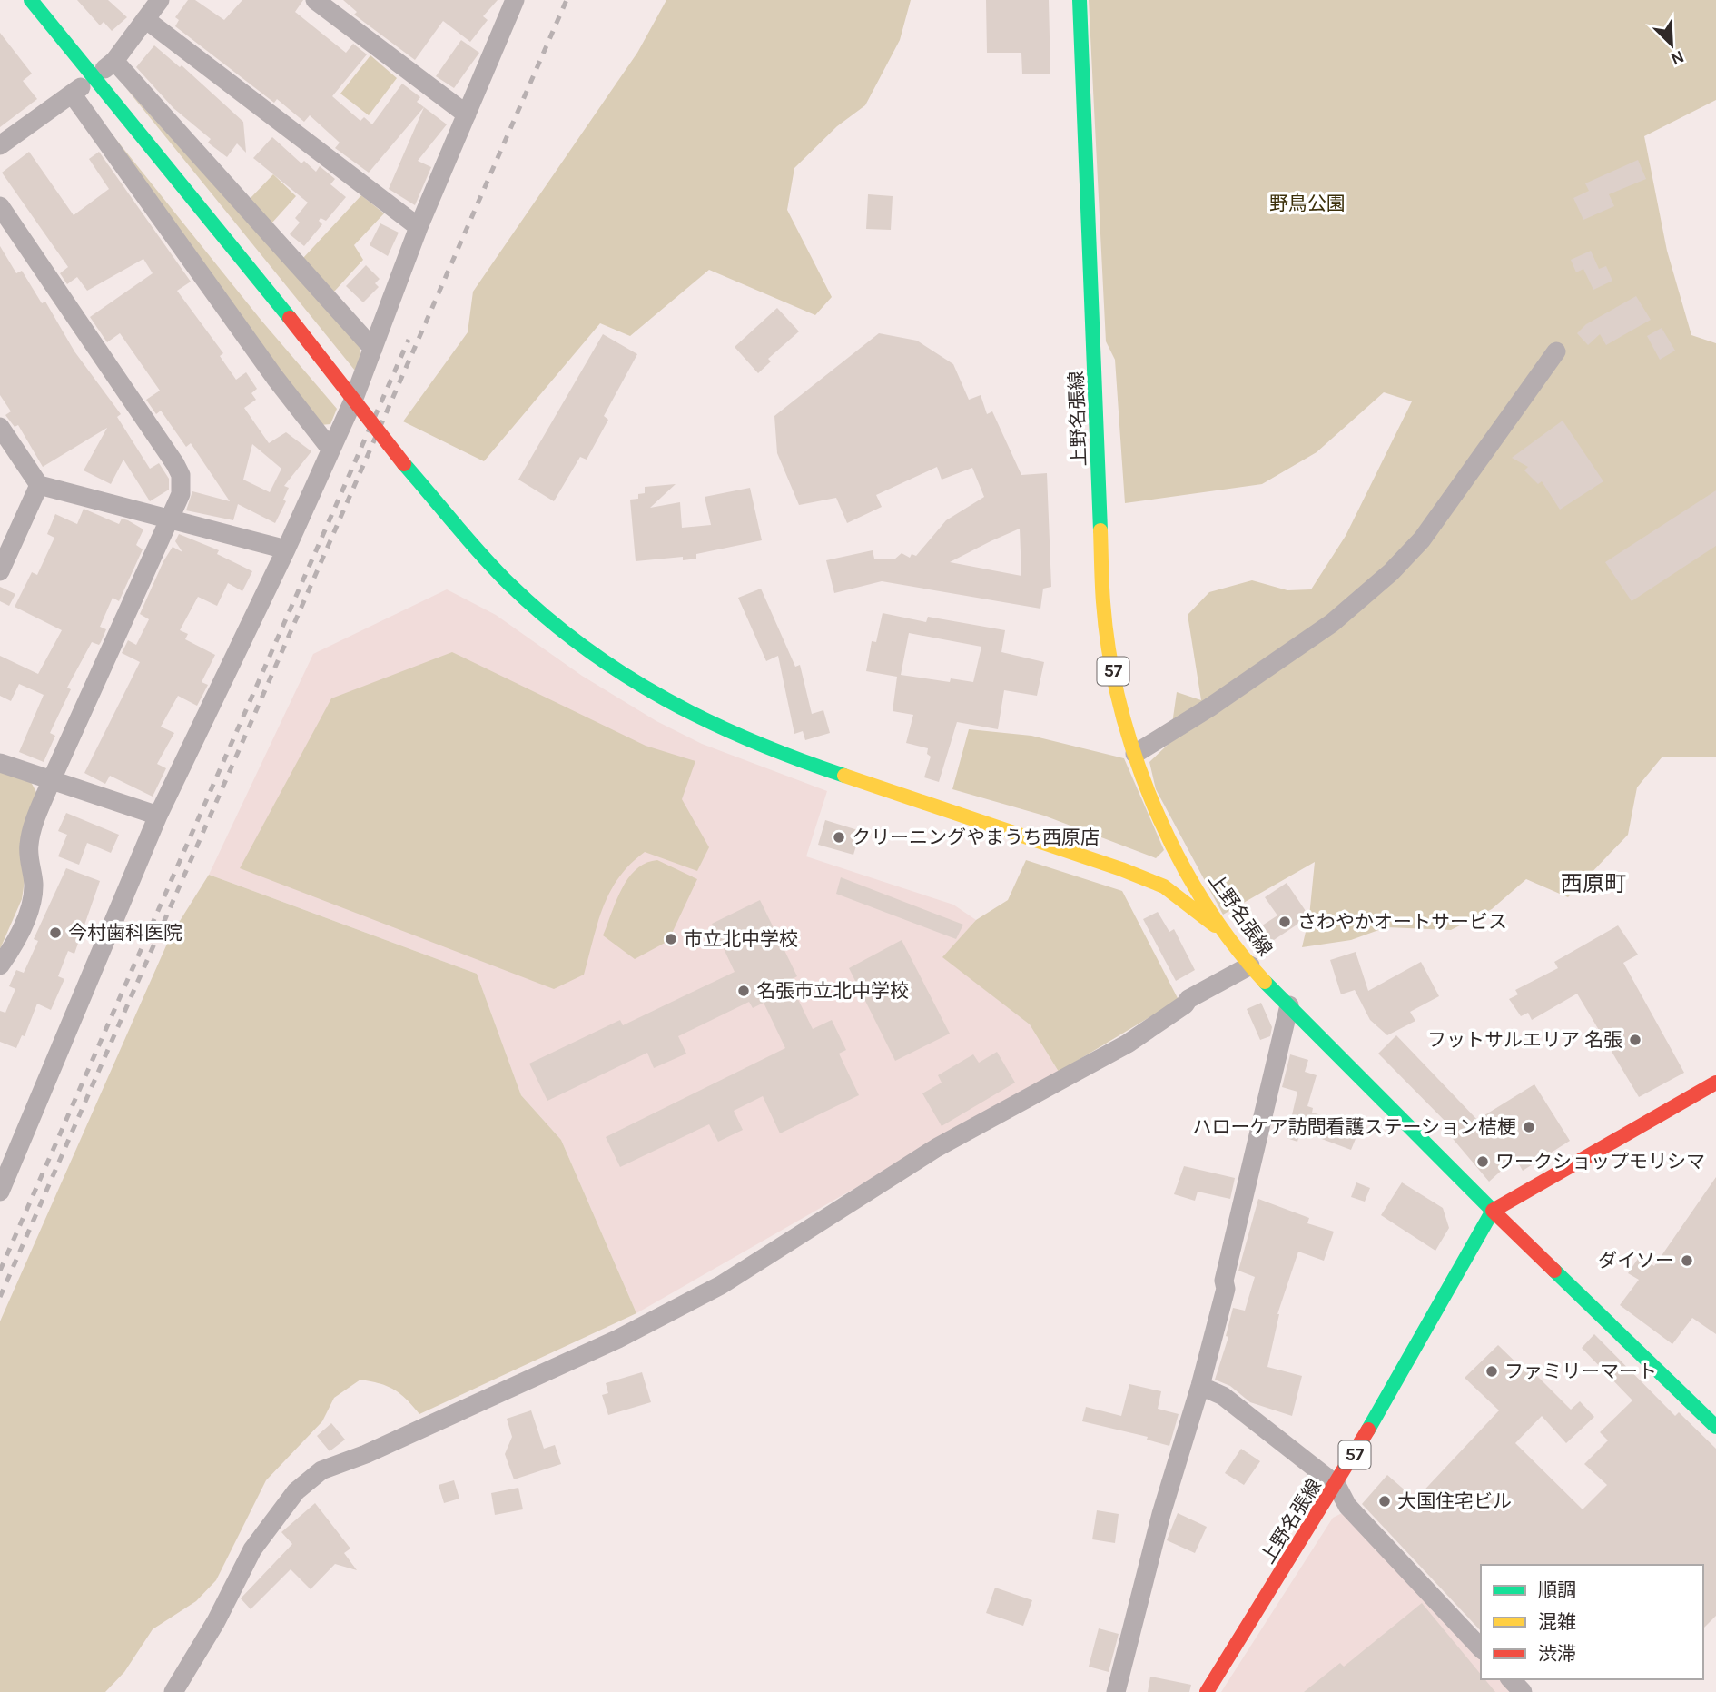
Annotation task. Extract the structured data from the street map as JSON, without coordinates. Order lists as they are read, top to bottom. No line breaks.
{"streets":{"street":["上野名張線","57"]},"districts":["西原町"],"parks":["野鳥公園"],"places":["クリーニングやまうち西原店","さわやかオートサービス","今村歯科医院","市立北中学校","名張市立北中学校","フットサルエリア 名張","ハローケア訪問看護ステーション桔梗","ワークショップモリシマ","ダイソー","ファミリーマート","大国住宅ビル"],"legend":["順調","混雑","渋滞"],"north":"bottom right"}
